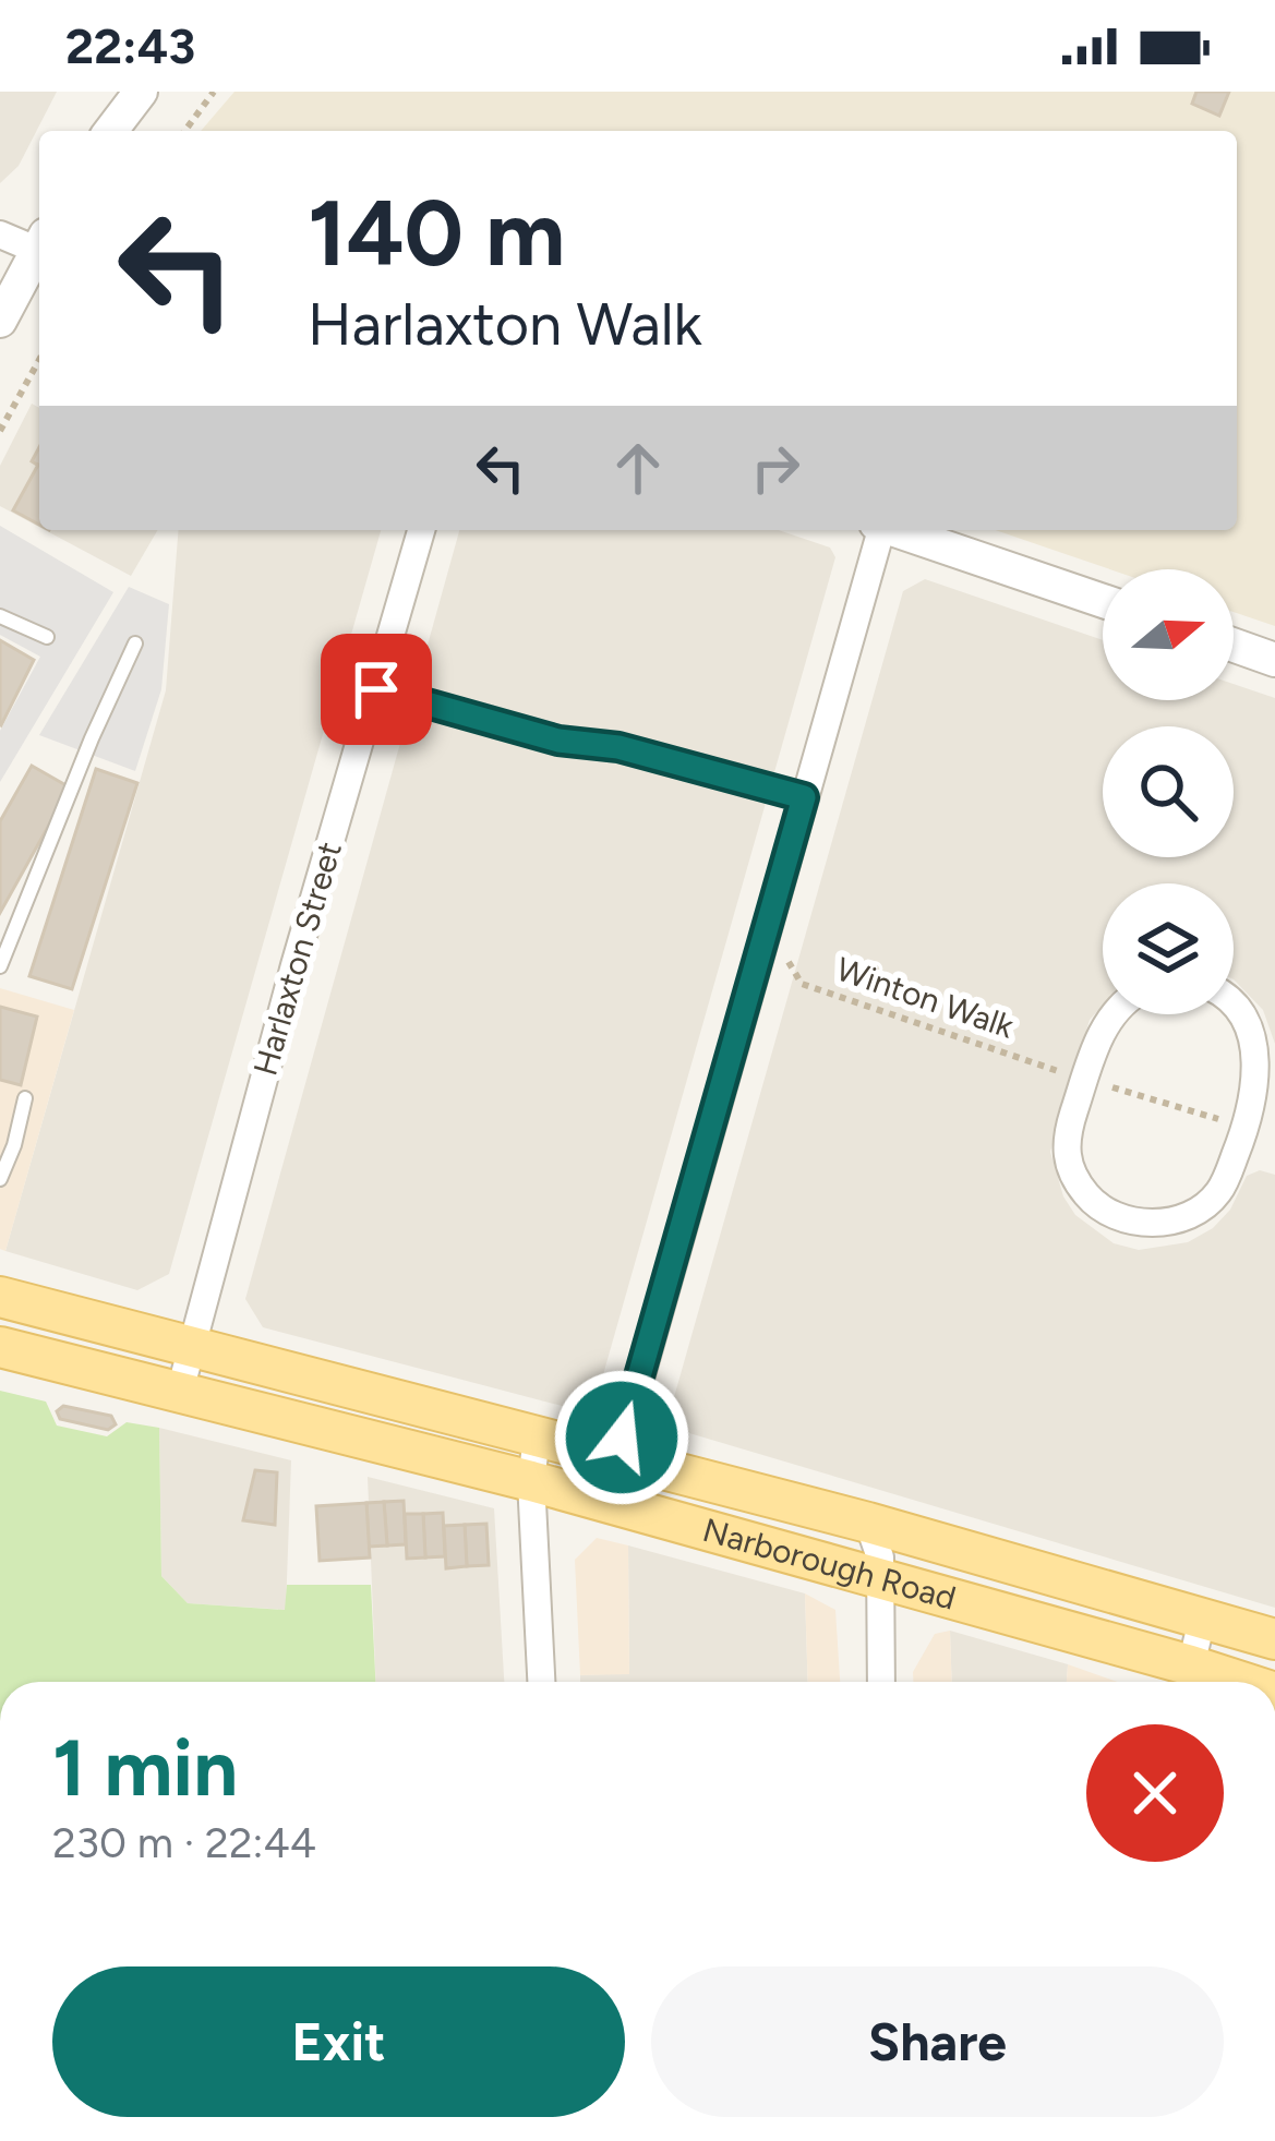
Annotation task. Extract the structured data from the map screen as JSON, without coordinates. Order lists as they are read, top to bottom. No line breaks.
{"streets":{"main road":["Narborough Road"],"street":["Harlaxton Street"],"path":["Winton Walk"]},"crossings":[["Harlaxton Street","Narborough Road"]],"north":"right","page":{"status":"22:43","turn":["140 m","Harlaxton Walk"],"heading":["1 min","230 m · 22:44"],"buttons":["Exit","Share"]}}
